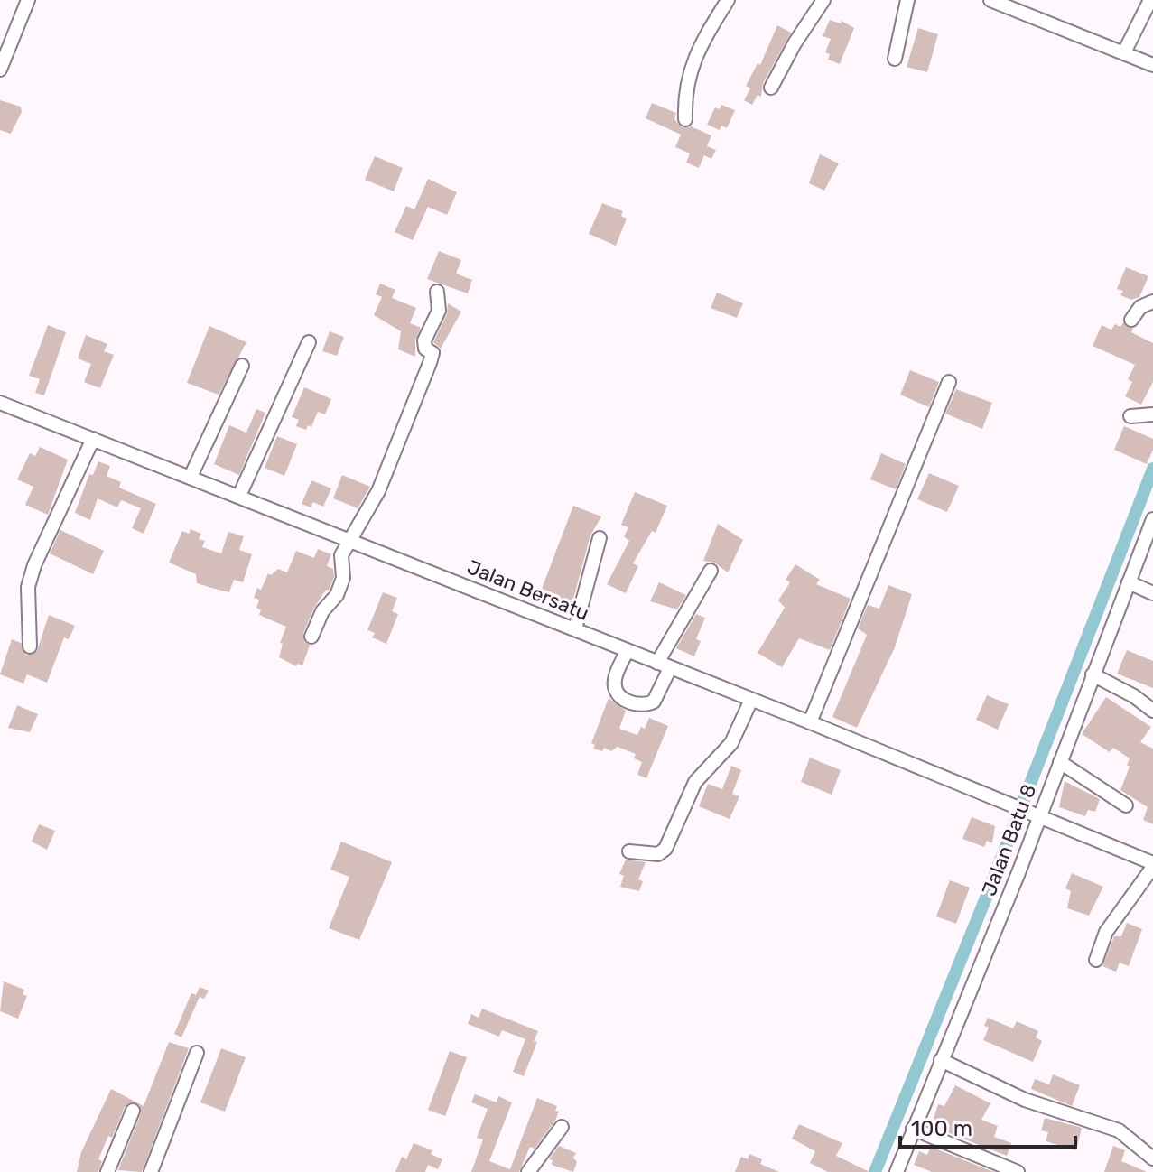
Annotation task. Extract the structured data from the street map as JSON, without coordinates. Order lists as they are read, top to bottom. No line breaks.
{"streets":{"street":["Jalan Bersatu","Jalan Batu 8"]},"crossings":[["Jalan Bersatu","Jalan Batu 8"]],"scale_bar":"100 m"}
